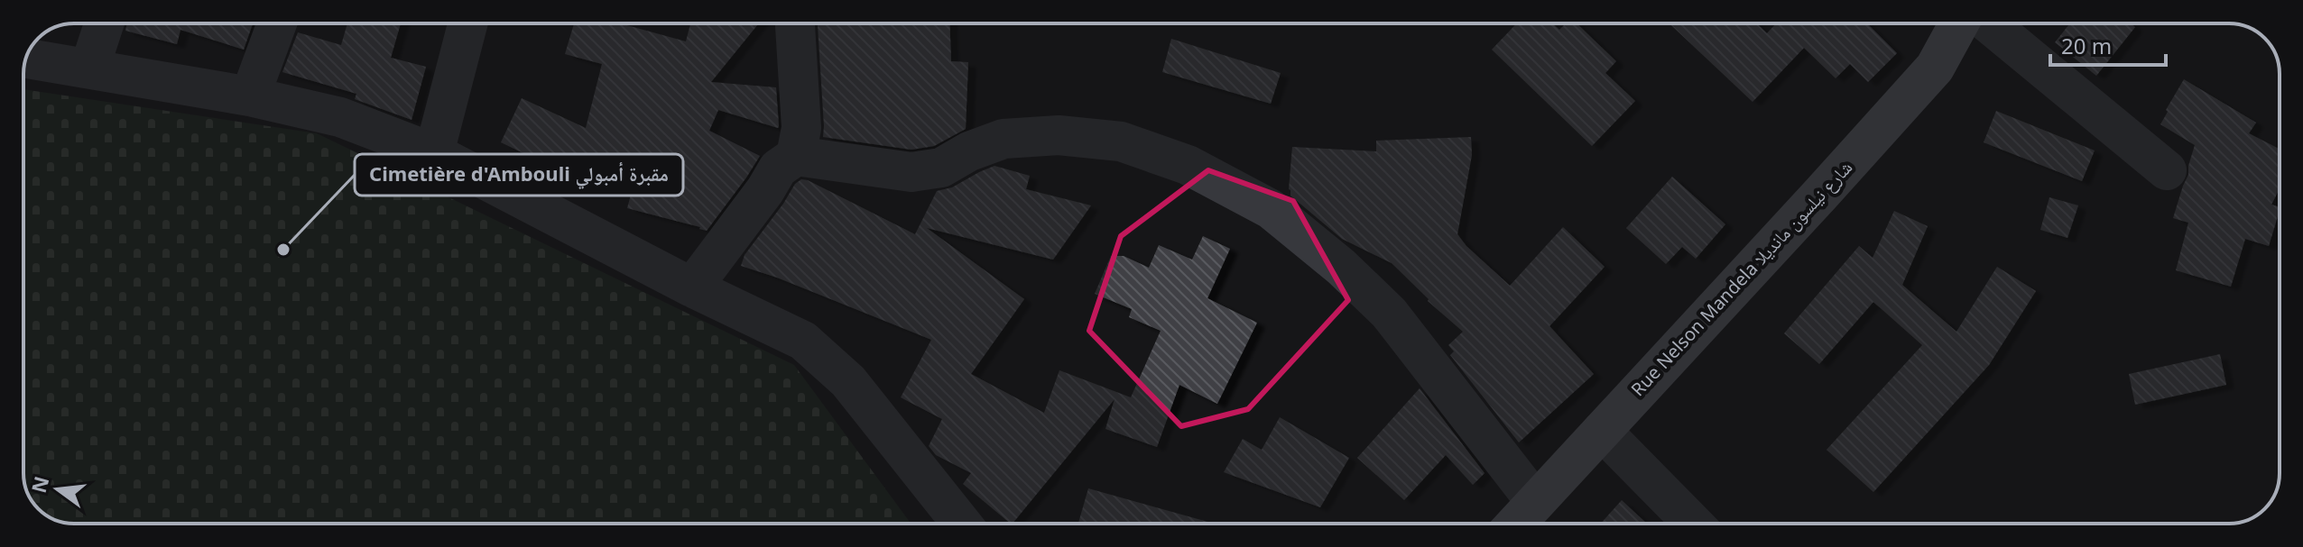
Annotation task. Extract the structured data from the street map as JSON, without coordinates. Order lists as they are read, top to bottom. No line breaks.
{"streets":{"main road":["Rue Nelson Mandela شارع نيلسون مانديلا"]},"places":["Cimetière d'Ambouli مقبرة أمبولي"],"scale_bar":"20 m","north":"left"}
